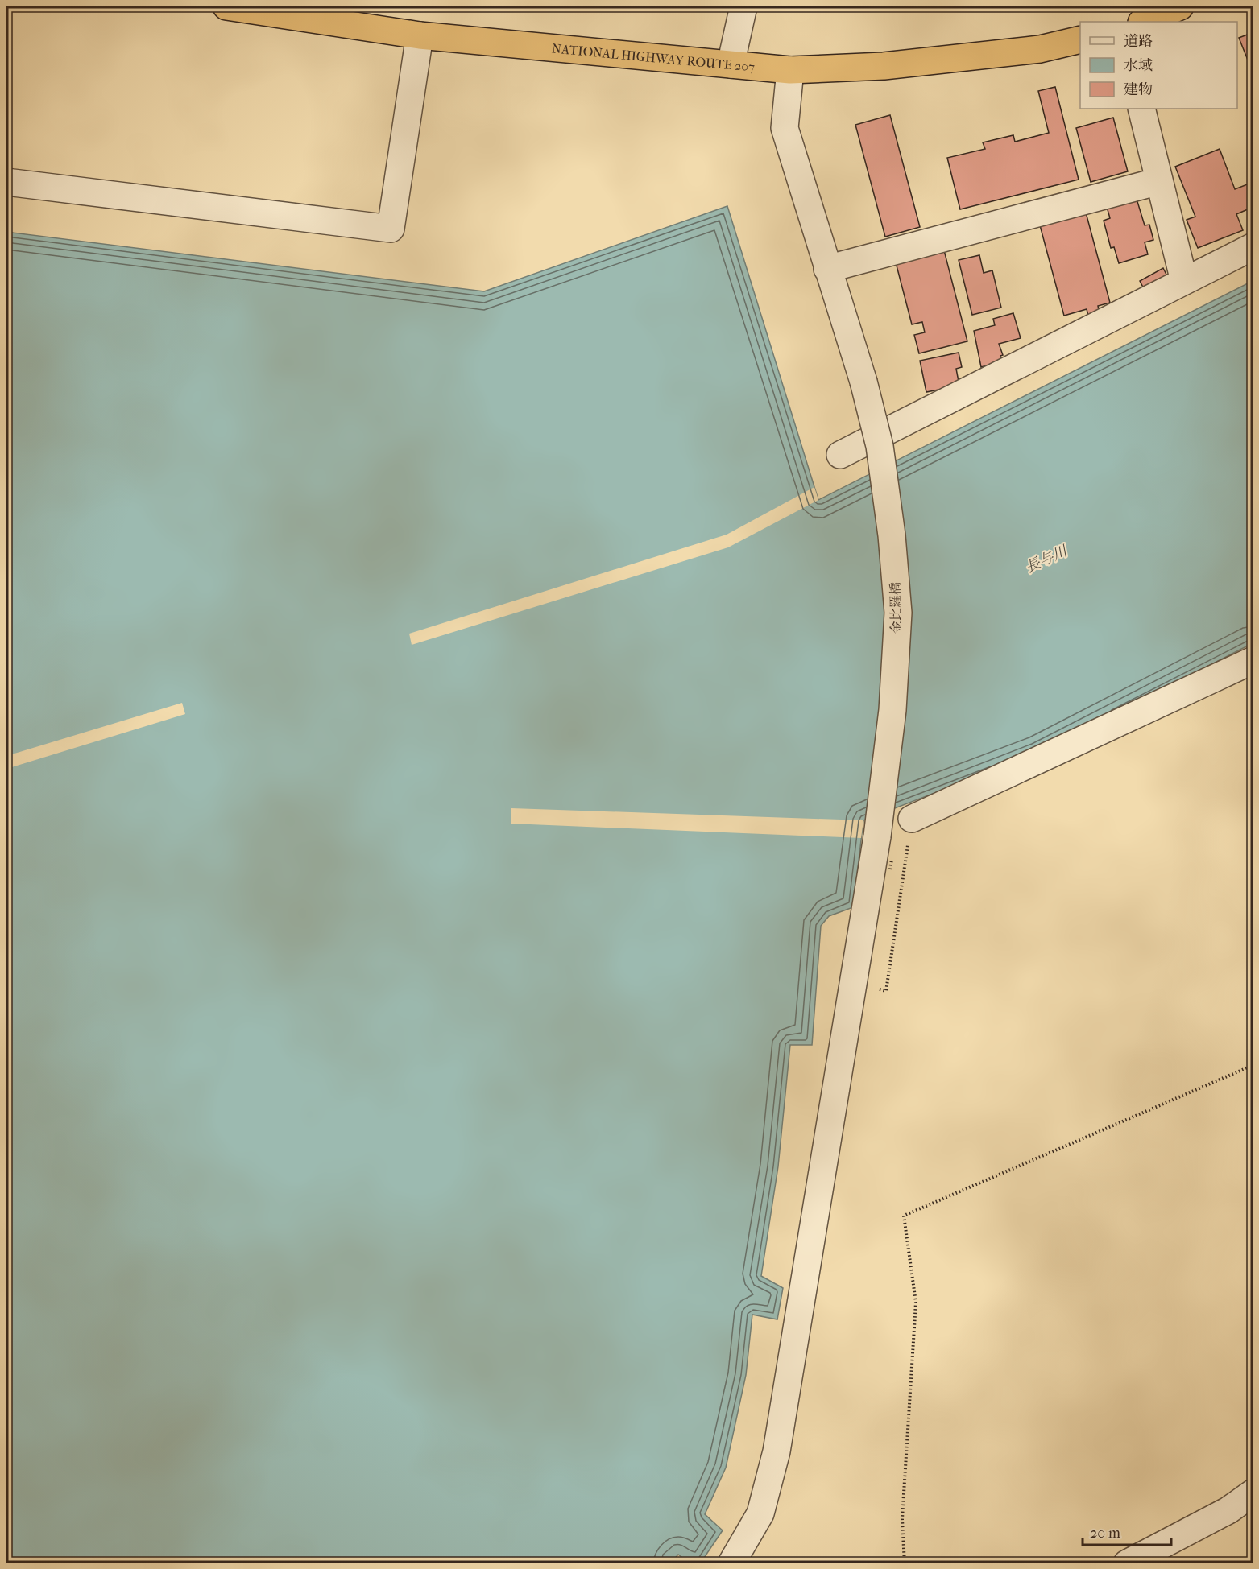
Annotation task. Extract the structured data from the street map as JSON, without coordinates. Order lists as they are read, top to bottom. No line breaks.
{"streets":{"highway":["NATIONAL HIGHWAY ROUTE 207"],"street":["金比羅橋"]},"crossings":[["NATIONAL HIGHWAY ROUTE 207","金比羅橋"]],"water":["長与川"],"legend":["道路","水域","建物"],"scale_bar":"20 m"}
